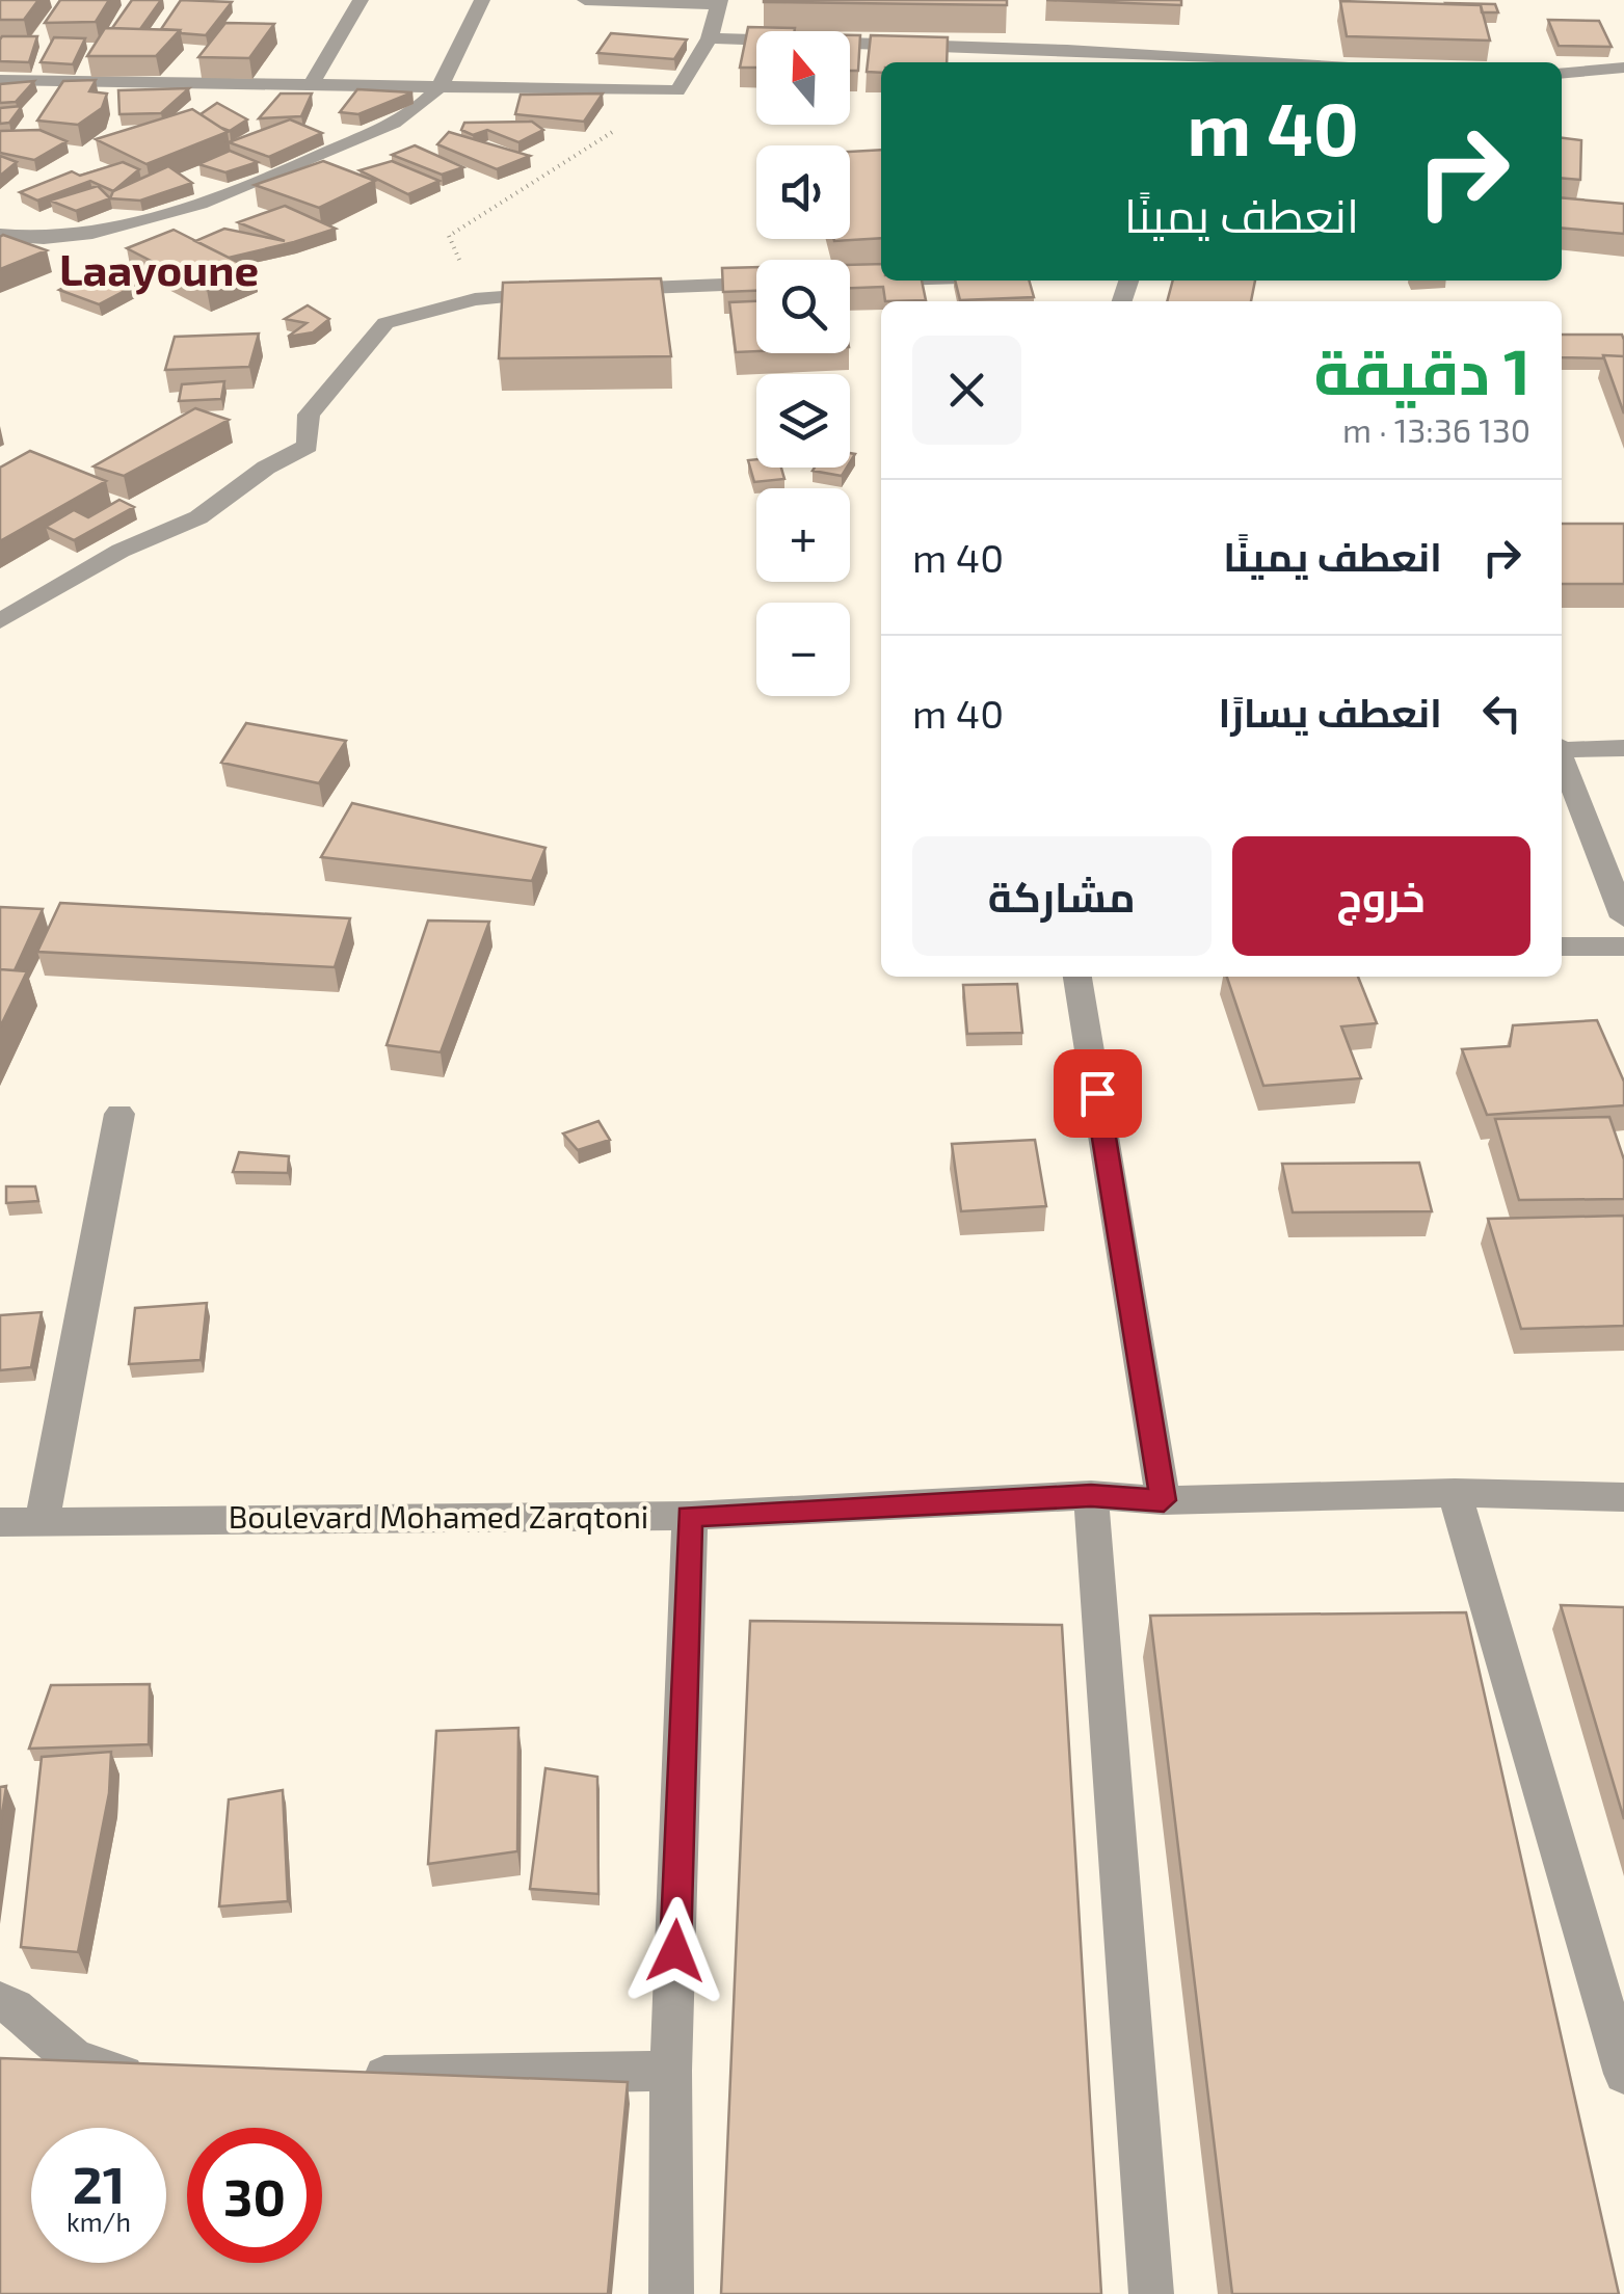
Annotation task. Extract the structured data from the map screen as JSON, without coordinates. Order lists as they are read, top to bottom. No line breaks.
{"streets":{"street":["Boulevard Mohamed Zarqtoni"]},"districts":["Laayoune"],"north":"top","page":{"map_buttons":["+","−"],"turn":["40 m","انعطف يمينًا"],"heading":["1 دقيقة","130 m · 13:36"],"list":[{"name":"انعطف يمينًا","value":"40 m"},{"name":"انعطف يسارًا","value":"40 m"}],"buttons":["خروج","مشاركة"],"speed":"21 km/h","limit":"30"}}
